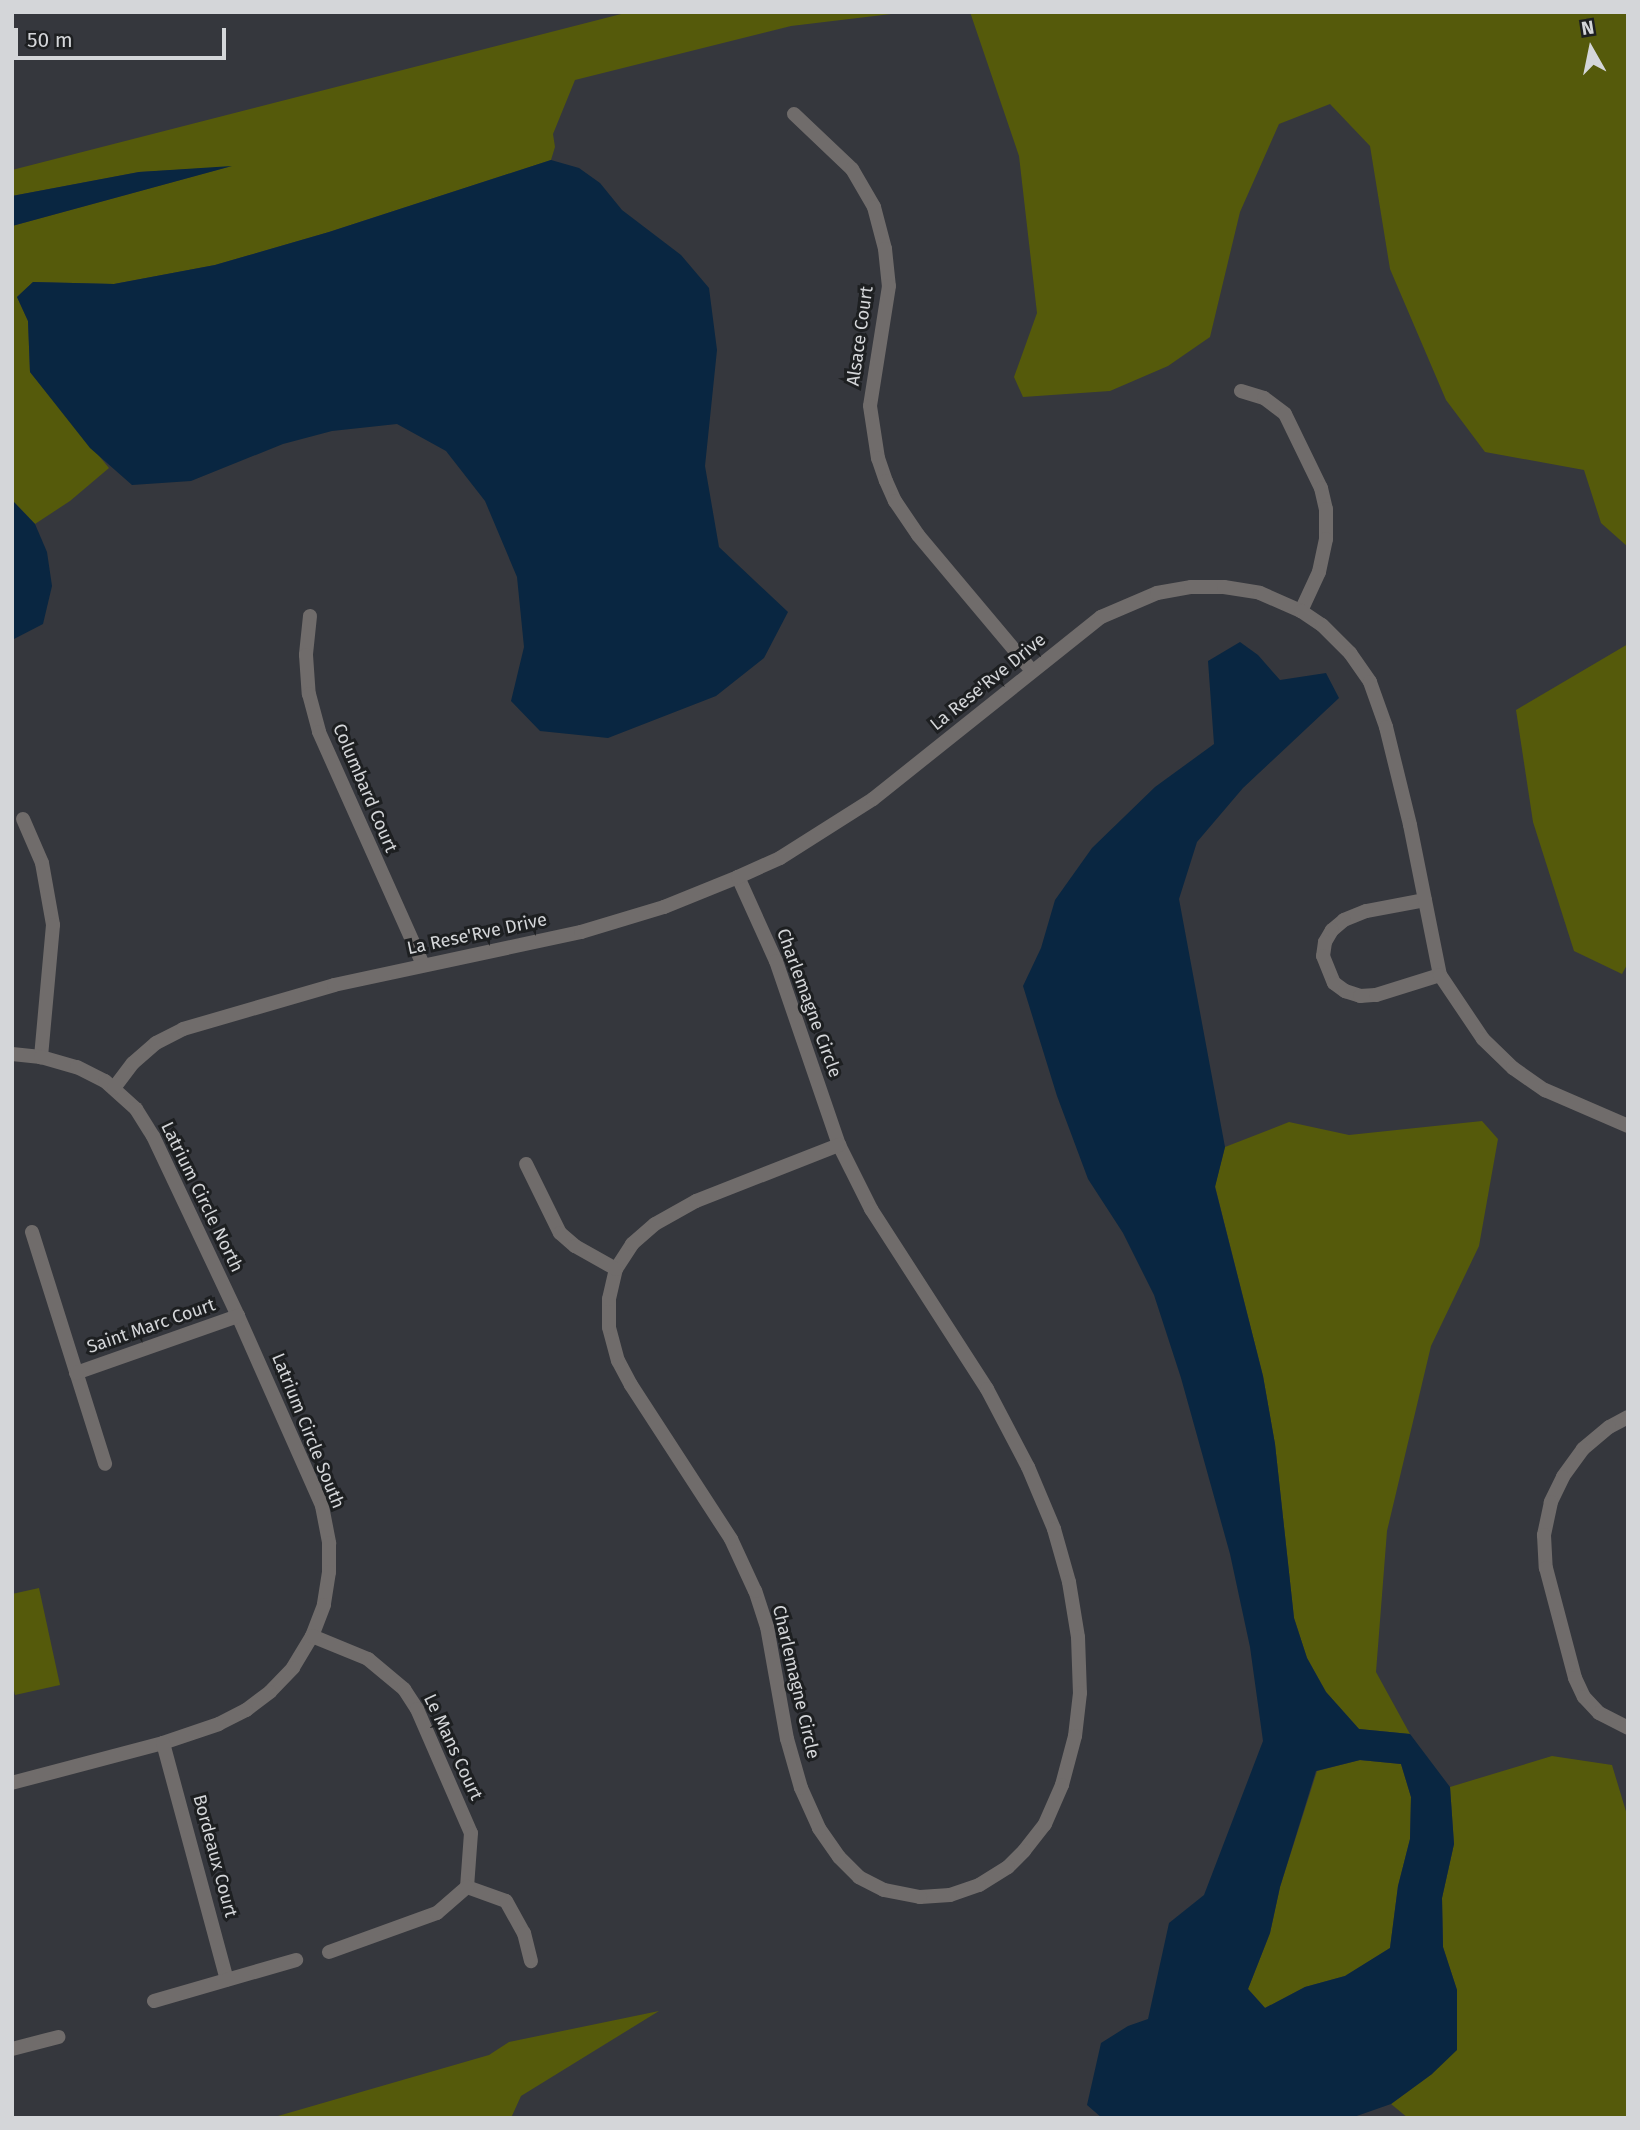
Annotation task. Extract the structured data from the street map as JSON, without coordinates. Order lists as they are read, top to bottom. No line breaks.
{"streets":{"street":["Alsace Court","La Rese'Rve Drive","Columbard Court","Charlemagne Circle","Latrium Circle North","Saint Marc Court","Latrium Circle South","Le Mans Court","Bordeaux Court"]},"crossings":[["Alsace Court","La Rese'Rve Drive"],["La Rese'Rve Drive","Columbard Court"],["La Rese'Rve Drive","Charlemagne Circle"],["La Rese'Rve Drive","Latrium Circle North"],["Latrium Circle North","Saint Marc Court"],["Latrium Circle North","Latrium Circle South"],["Saint Marc Court","Latrium Circle South"],["Latrium Circle South","Le Mans Court"],["Latrium Circle South","Bordeaux Court"]],"scale_bar":"50 m","north":"top"}
